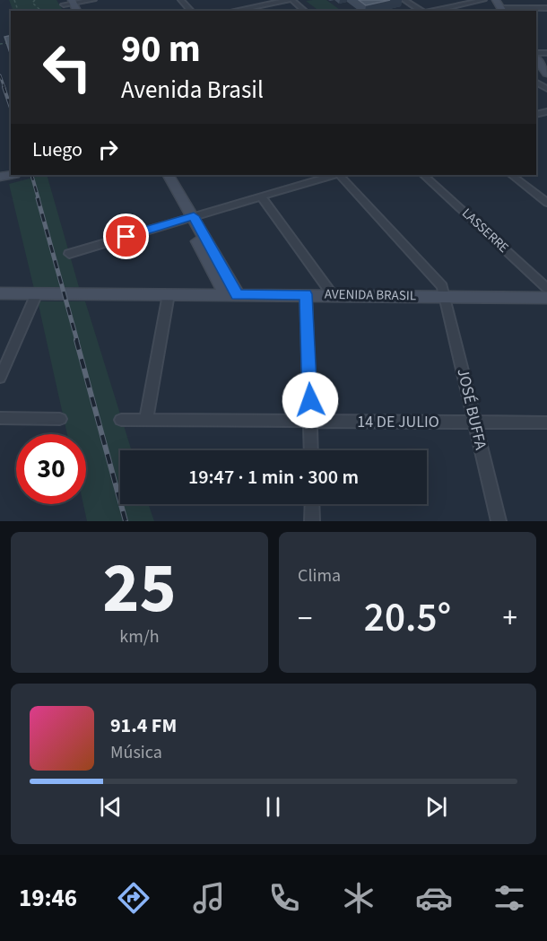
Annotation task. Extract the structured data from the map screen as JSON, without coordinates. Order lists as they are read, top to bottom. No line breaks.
{"streets":{"street":["LASSERRE","AVENIDA BRASIL","JOSÉ BUFFA","14 DE JULIO"]},"crossings":[["AVENIDA BRASIL","JOSÉ BUFFA"],["JOSÉ BUFFA","14 DE JULIO"]],"page":{"turn":["90 m","Avenida Brasil"],"then":"Luego","limit":"30","trip":"19:47 · 1 min · 300 m","tile":[["25","km/h"],"Clima"],"heat":["−","20.5°","+"],"song":["91.4 FM","Música"],"tabs":"19:46"}}
